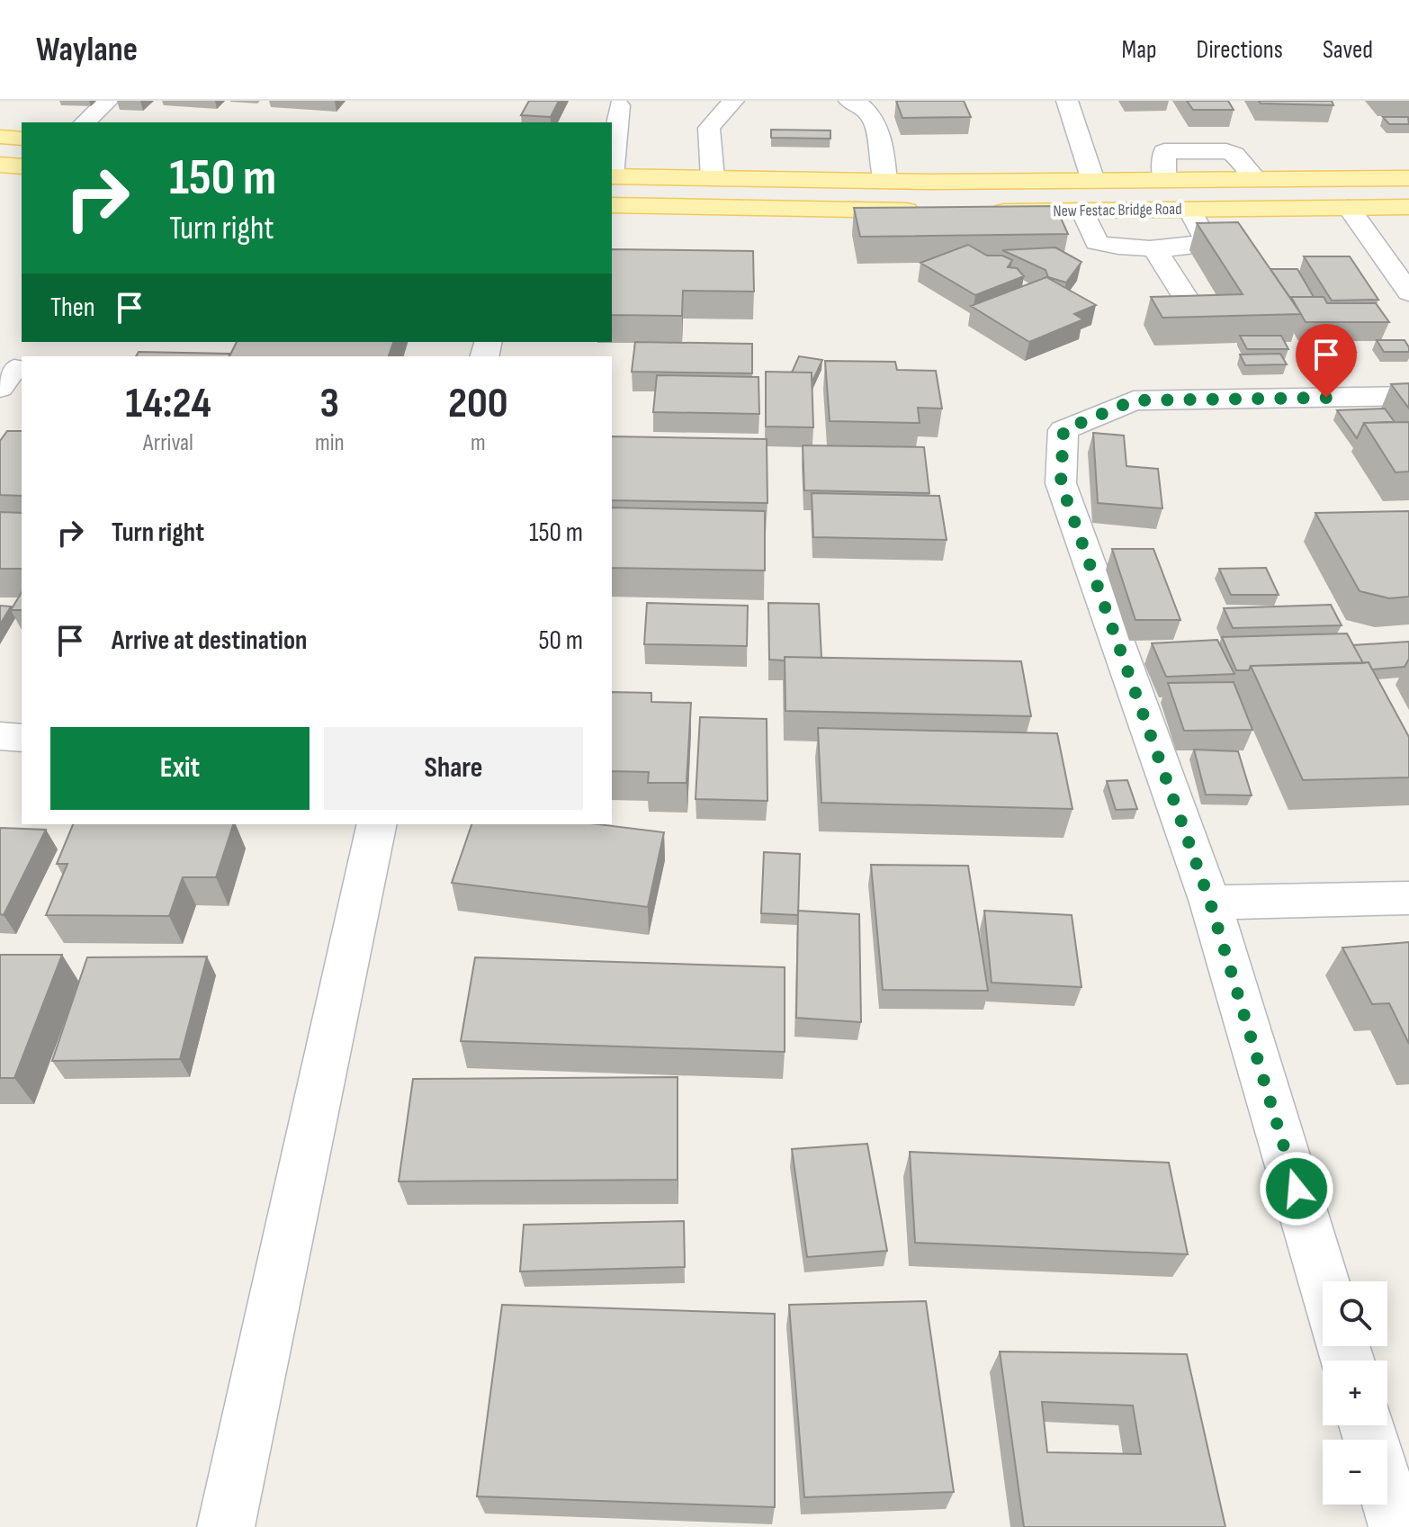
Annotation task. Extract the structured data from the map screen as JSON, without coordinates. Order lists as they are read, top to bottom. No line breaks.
{"streets":{"main road":["New Festac Bridge Road"]},"page":{"header":"Waylane","nav":["Map","Directions","Saved"],"turn":["150 m","Turn right"],"then":"Then","eta":["14:24","Arrival","3","min","200","m"],"list":[{"name":"Turn right","value":"150 m"},{"name":"Arrive at destination","value":"50 m"}],"buttons":["Exit","Share"],"map_buttons":["+","−"]}}
